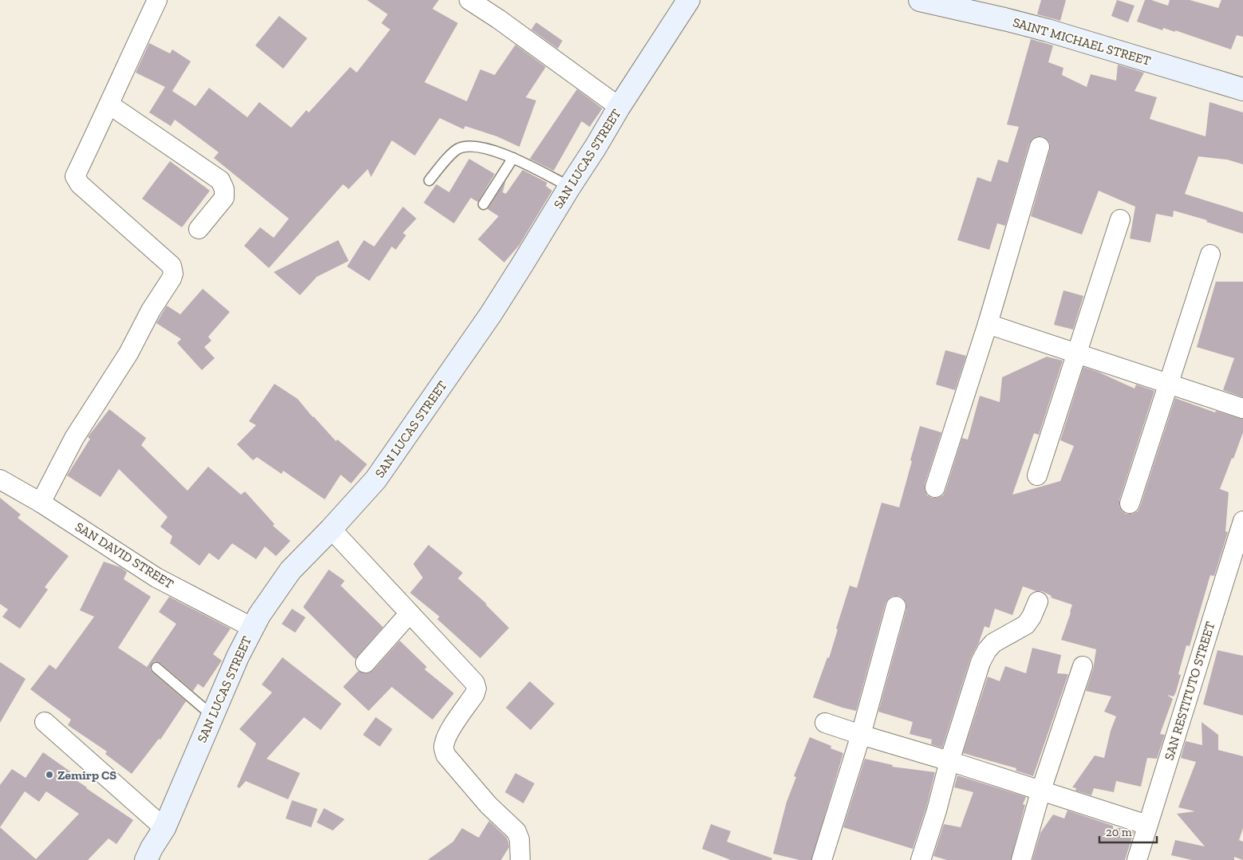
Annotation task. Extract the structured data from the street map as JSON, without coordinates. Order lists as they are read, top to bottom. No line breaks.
{"streets":{"street":["SAINT MICHAEL STREET","SAN LUCAS STREET","SAN DAVID STREET","SAN RESTITUTO STREET"]},"crossings":[["SAN LUCAS STREET","SAN DAVID STREET"]],"places":["Zemirp CS"],"scale_bar":"20 m"}
